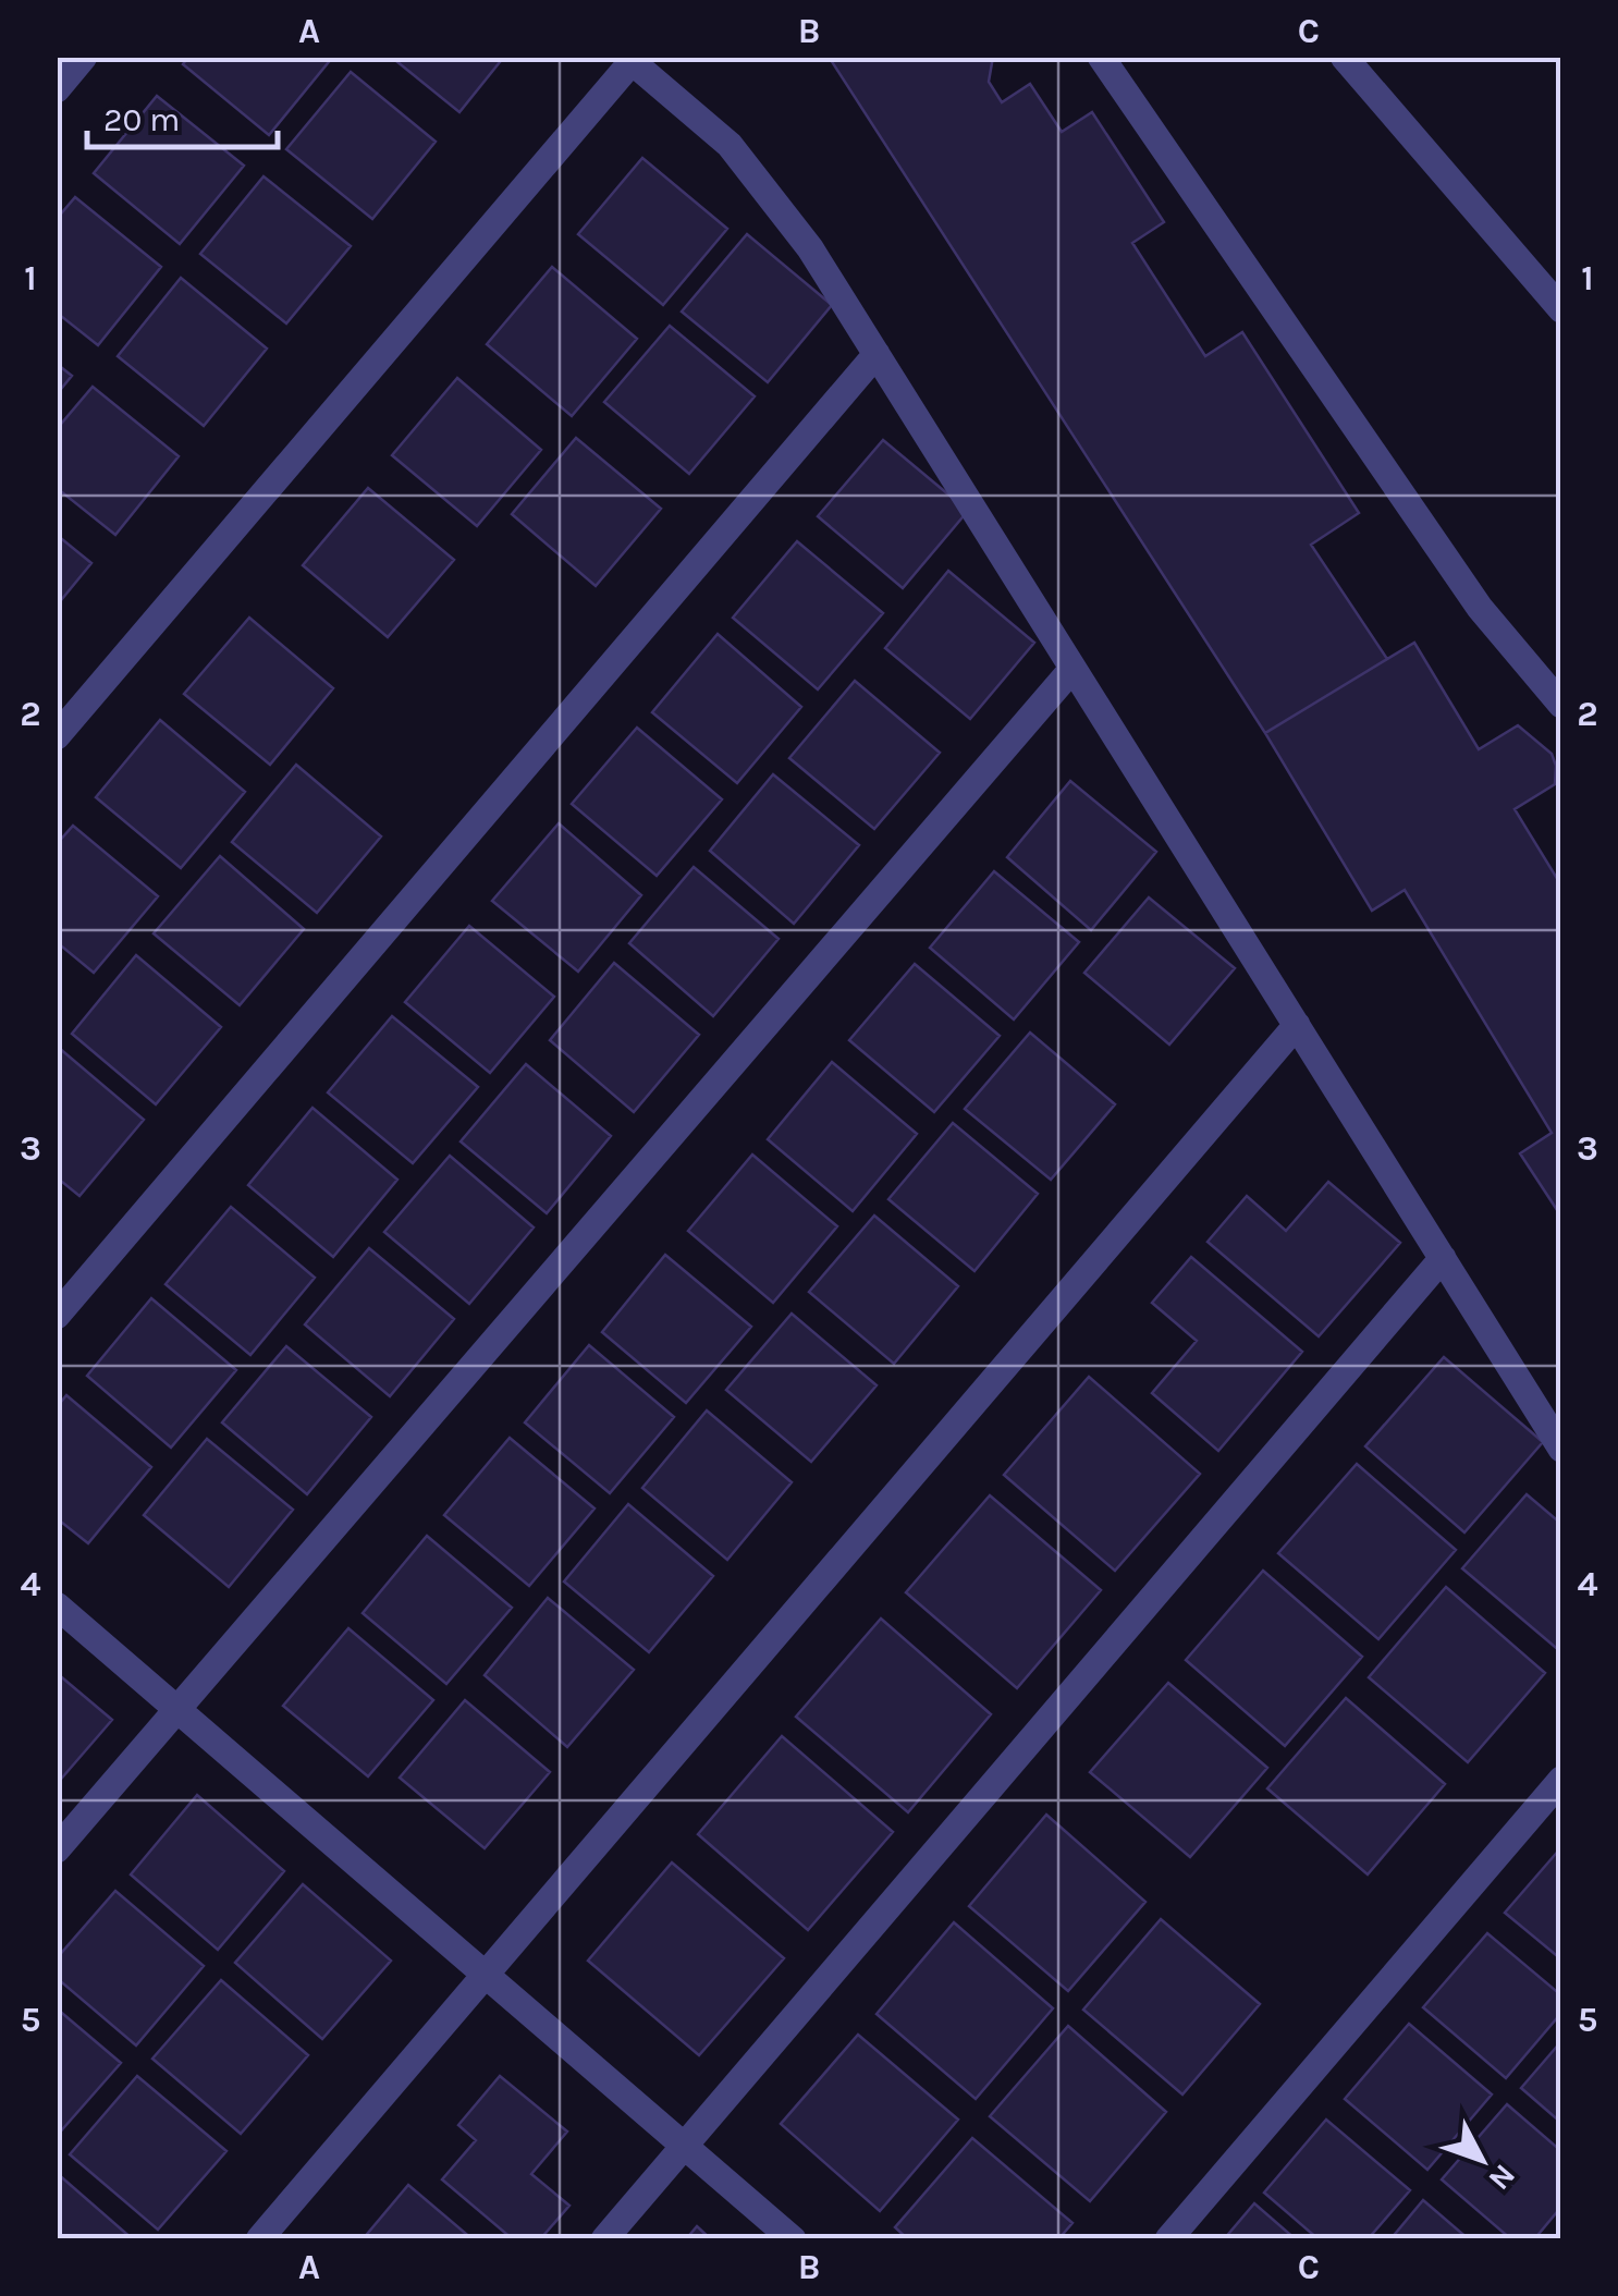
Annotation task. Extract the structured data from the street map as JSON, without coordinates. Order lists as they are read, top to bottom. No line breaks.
{"scale_bar":"20 m","north":"bottom right","grid":{"columns":["A","B","C"],"rows":["1","2","3","4","5"]}}
